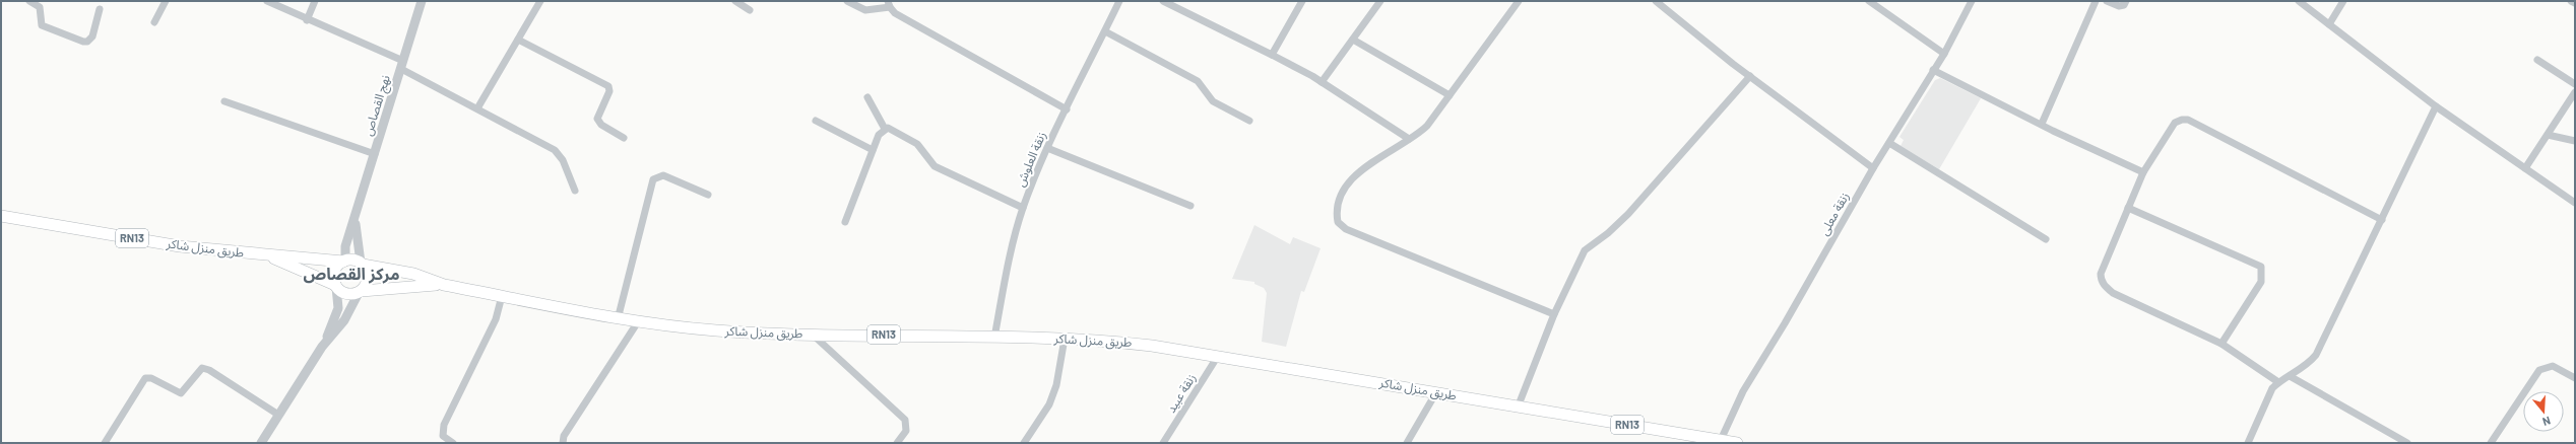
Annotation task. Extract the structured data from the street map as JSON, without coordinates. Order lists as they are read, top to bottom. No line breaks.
{"streets":{"main road":["RN13","طريق منزل شاكر"],"street":["نهج القصاص","زنقة العلوش","زنقة معلى","زنقة عبيد"]},"crossings":[["نهج القصاص","RN13"],["نهج القصاص","طريق منزل شاكر"],["زنقة العلوش","طريق منزل شاكر"],["زنقة معلى","طريق منزل شاكر"],["RN13","طريق منزل شاكر"],["طريق منزل شاكر","زنقة عبيد"]],"districts":["مركز القصاص"],"north":"bottom"}
